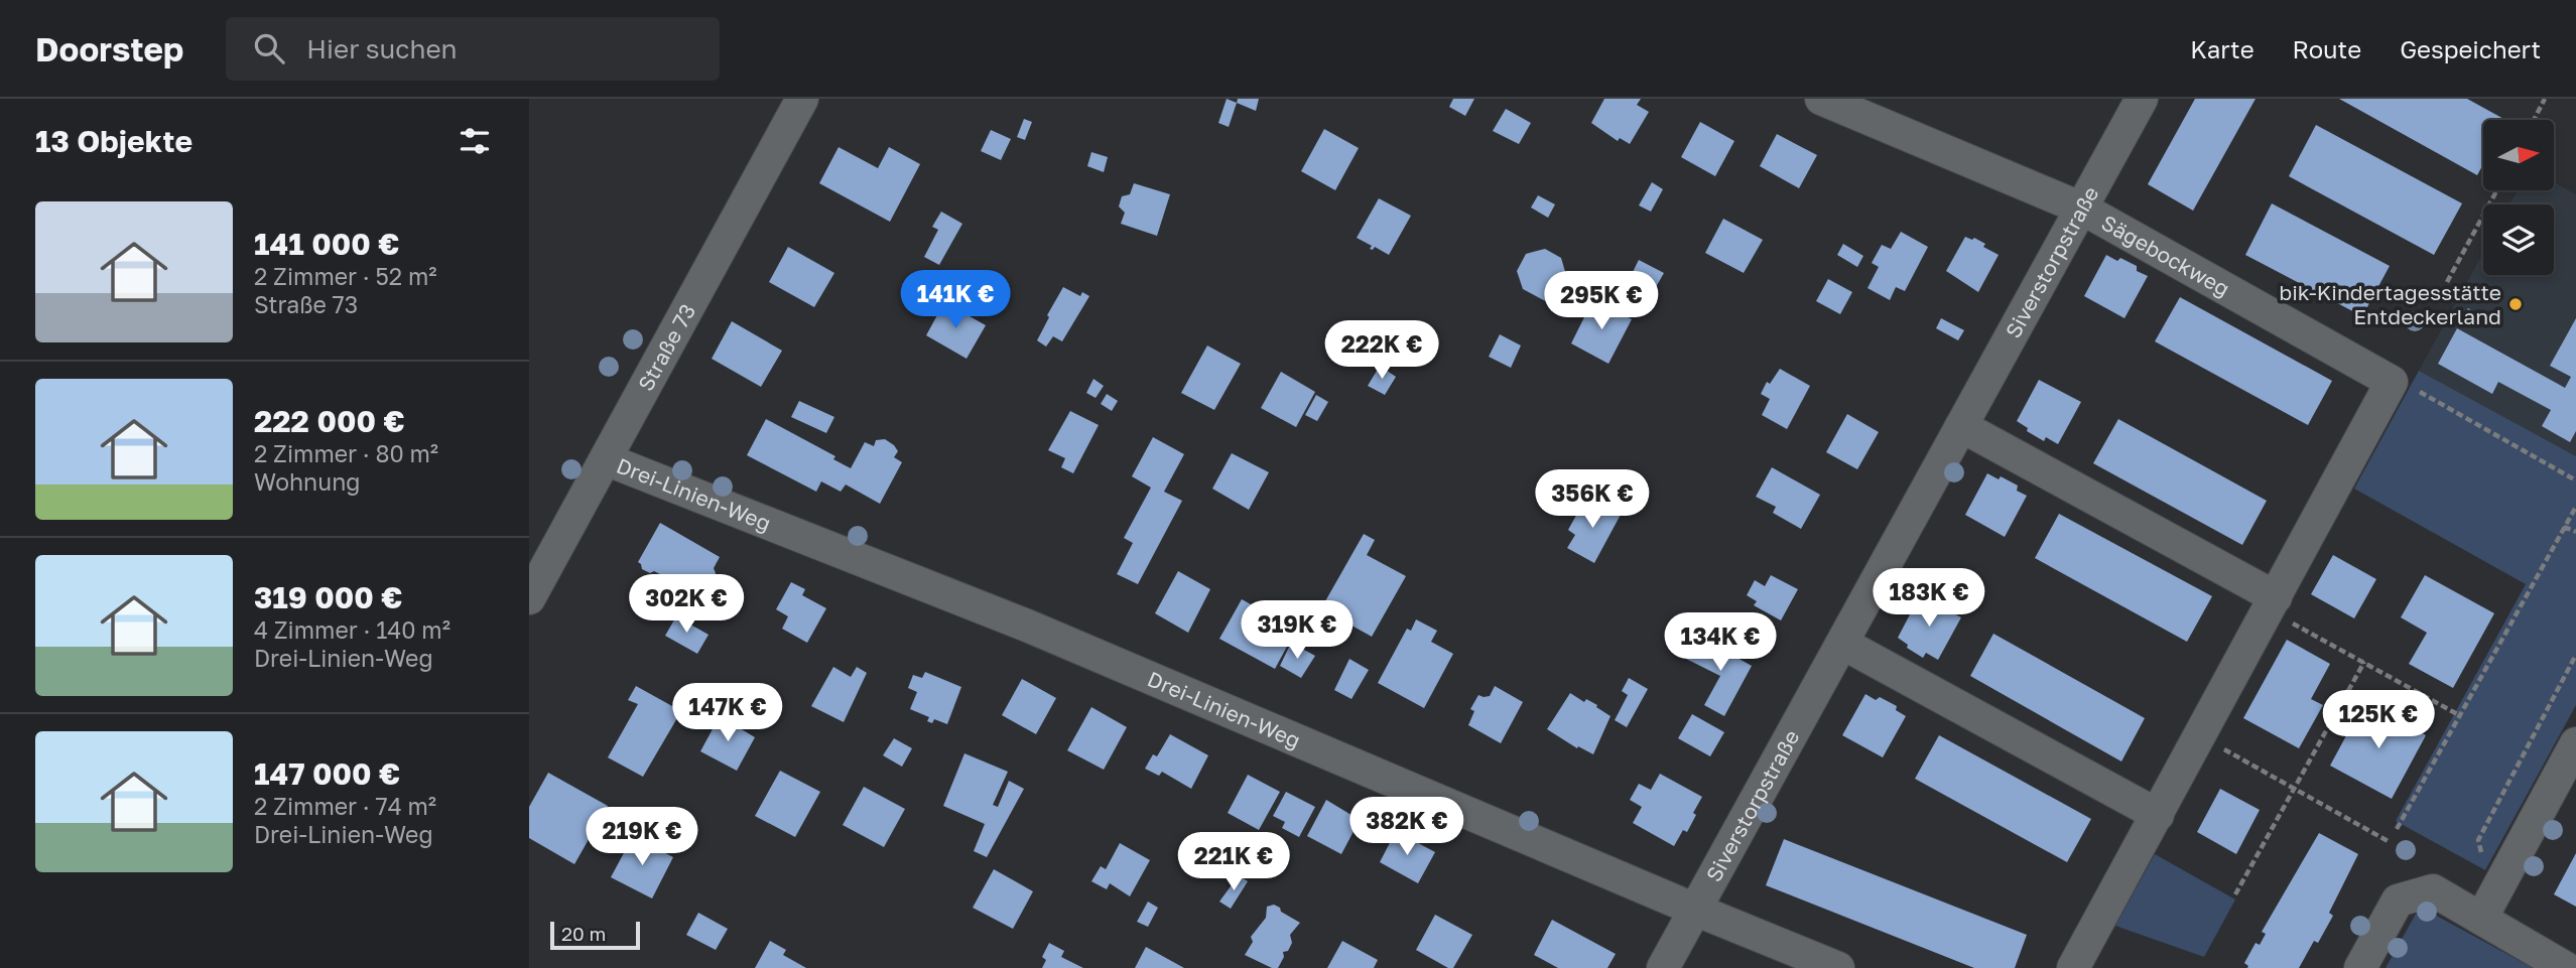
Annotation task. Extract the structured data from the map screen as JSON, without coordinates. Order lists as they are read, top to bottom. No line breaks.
{"streets":{"street":["Sägebockweg","Siverstorpstraße","Straße 73","Drei-Linien-Weg"]},"crossings":[["Sägebockweg","Siverstorpstraße"],["Siverstorpstraße","Drei-Linien-Weg"],["Straße 73","Drei-Linien-Weg"]],"places":["bik-Kindertagesstätte Entdeckerland"],"scale_bar":"20 m","north":"right","page":{"header":"Doorstep","search":"Hier suchen","nav":["Karte","Route","Gespeichert"],"heading":"13 Objekte","list":[{"name":"141 000 €","note":"2 Zimmer · 52 m² · Straße 73"},{"name":"222 000 €","note":"2 Zimmer · 80 m² · Wohnung"},{"name":"319 000 €","note":"4 Zimmer · 140 m² · Drei-Linien-Weg"},{"name":"147 000 €","note":"2 Zimmer · 74 m² · Drei-Linien-Weg"}],"price":["141K €","295K €","222K €","356K €","183K €","302K €","319K €","134K €","147K €","125K €","382K €","219K €","221K €"],"scale":"20 m"}}
